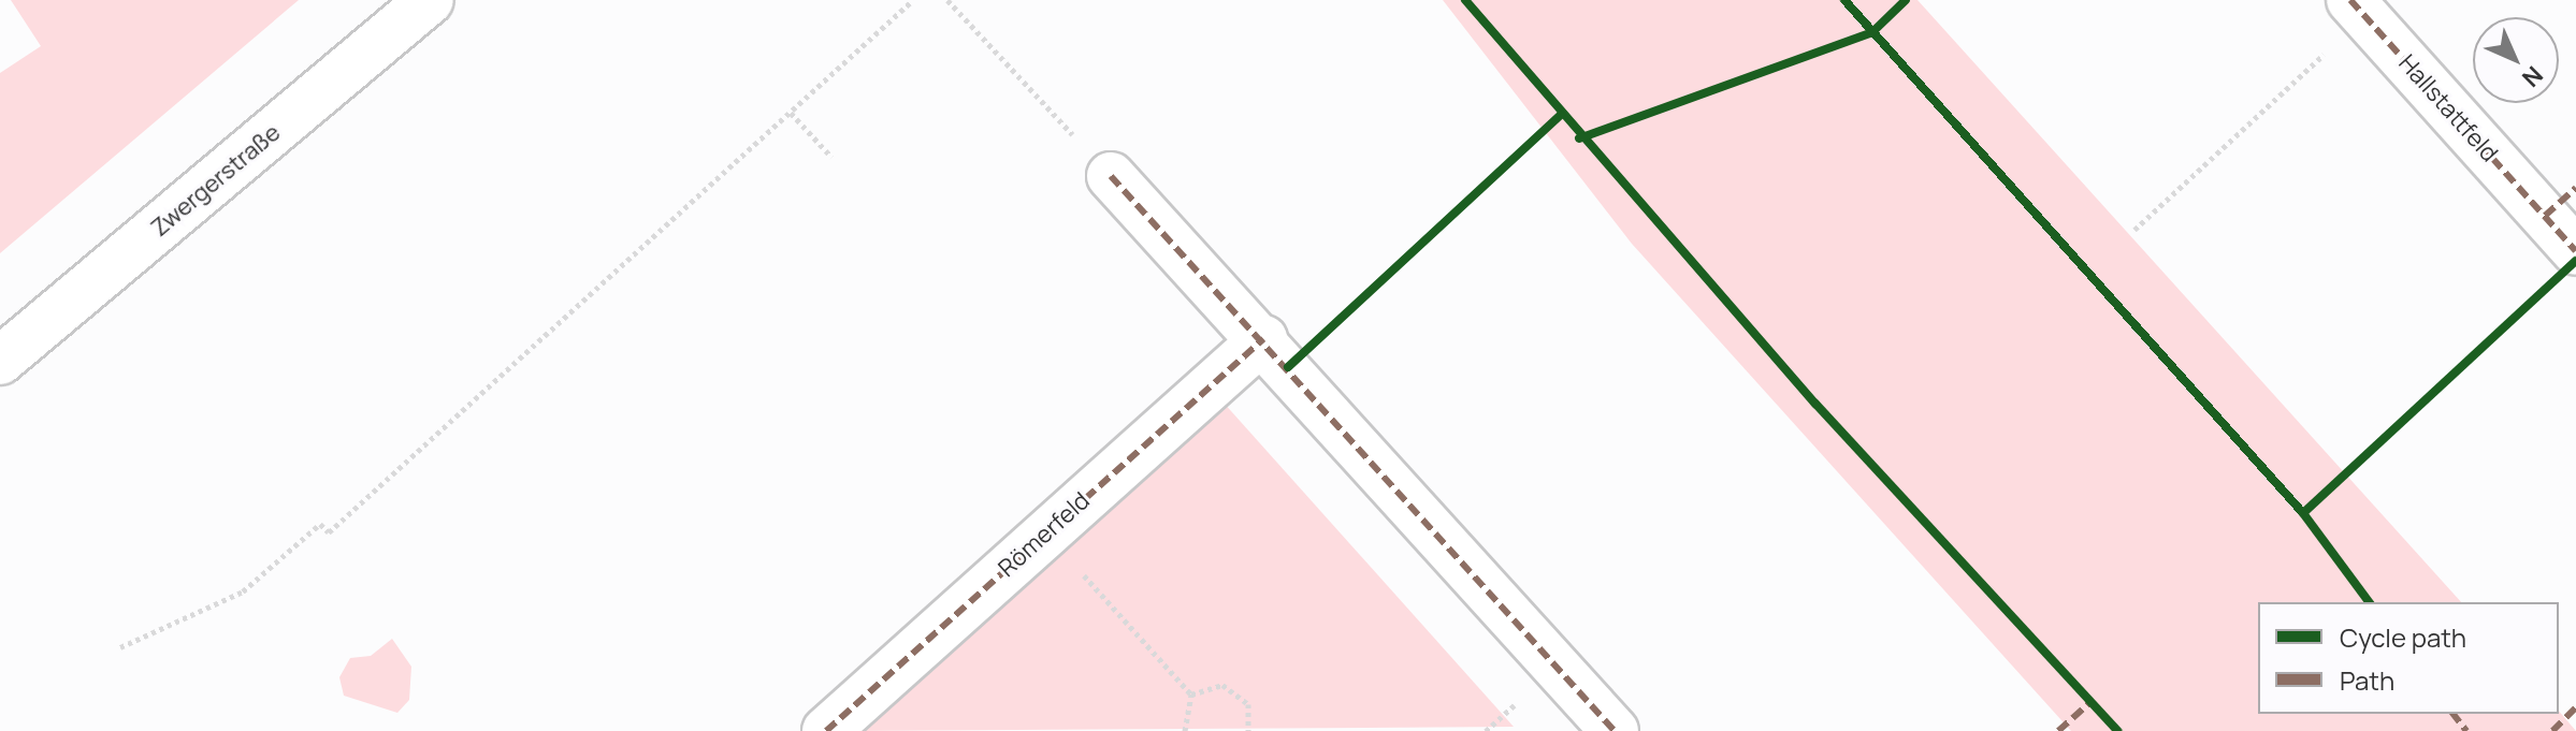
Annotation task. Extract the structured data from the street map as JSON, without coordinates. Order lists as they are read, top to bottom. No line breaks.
{"streets":{"street":["Hallstattfeld","Zwergerstraße","Römerfeld"]},"legend":["Cycle path","Path"],"north":"bottom right"}
